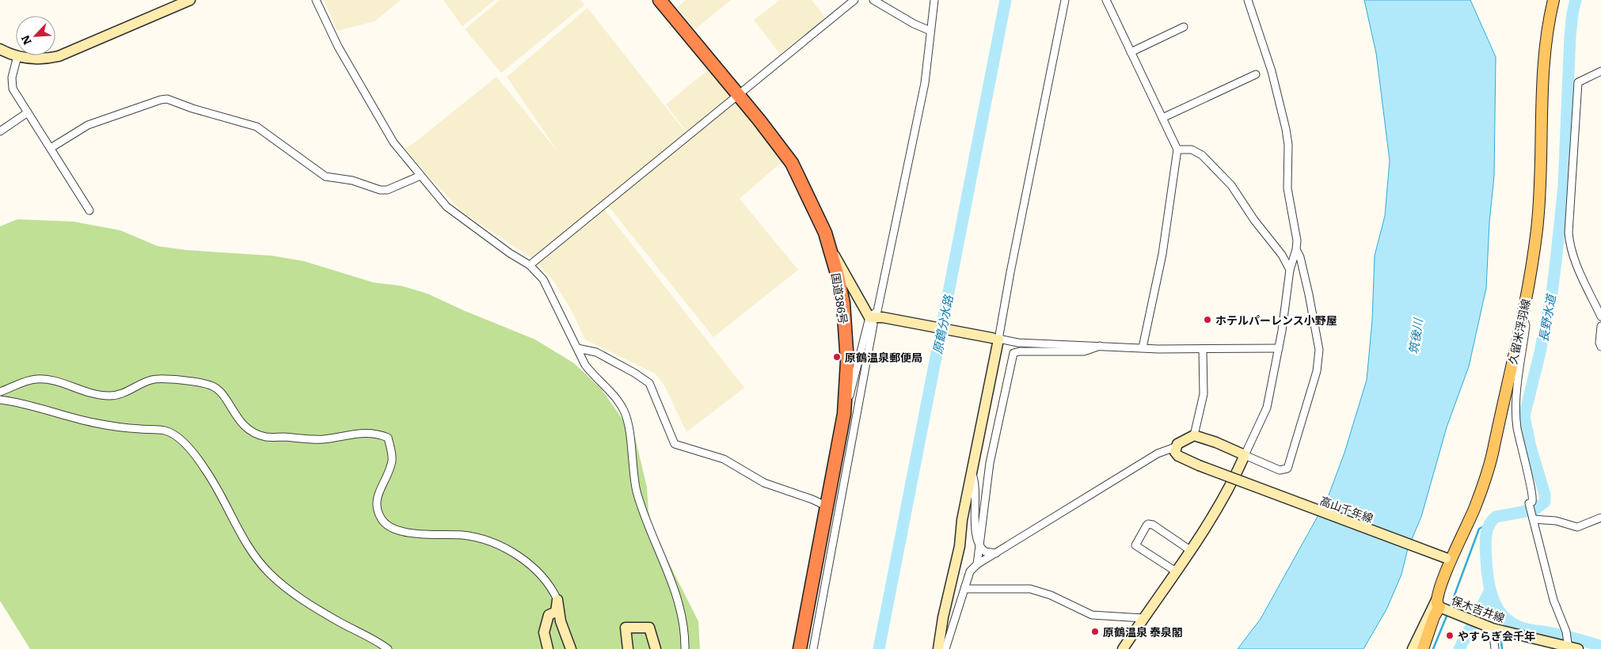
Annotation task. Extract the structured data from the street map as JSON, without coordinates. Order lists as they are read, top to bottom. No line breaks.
{"streets":{"highway":["国道386号"],"main road":["久留米浮羽線"],"street":["高山千年線","保木吉井線"]},"crossings":[["久留米浮羽線","高山千年線"],["久留米浮羽線","保木吉井線"]],"water":["長野水道","原鶴分水路","筑後川"],"places":["ホテルパーレンス小野屋","原鶴温泉郵便局","原鶴温泉 泰泉閣","やすらぎ会千年"],"north":"bottom left"}
